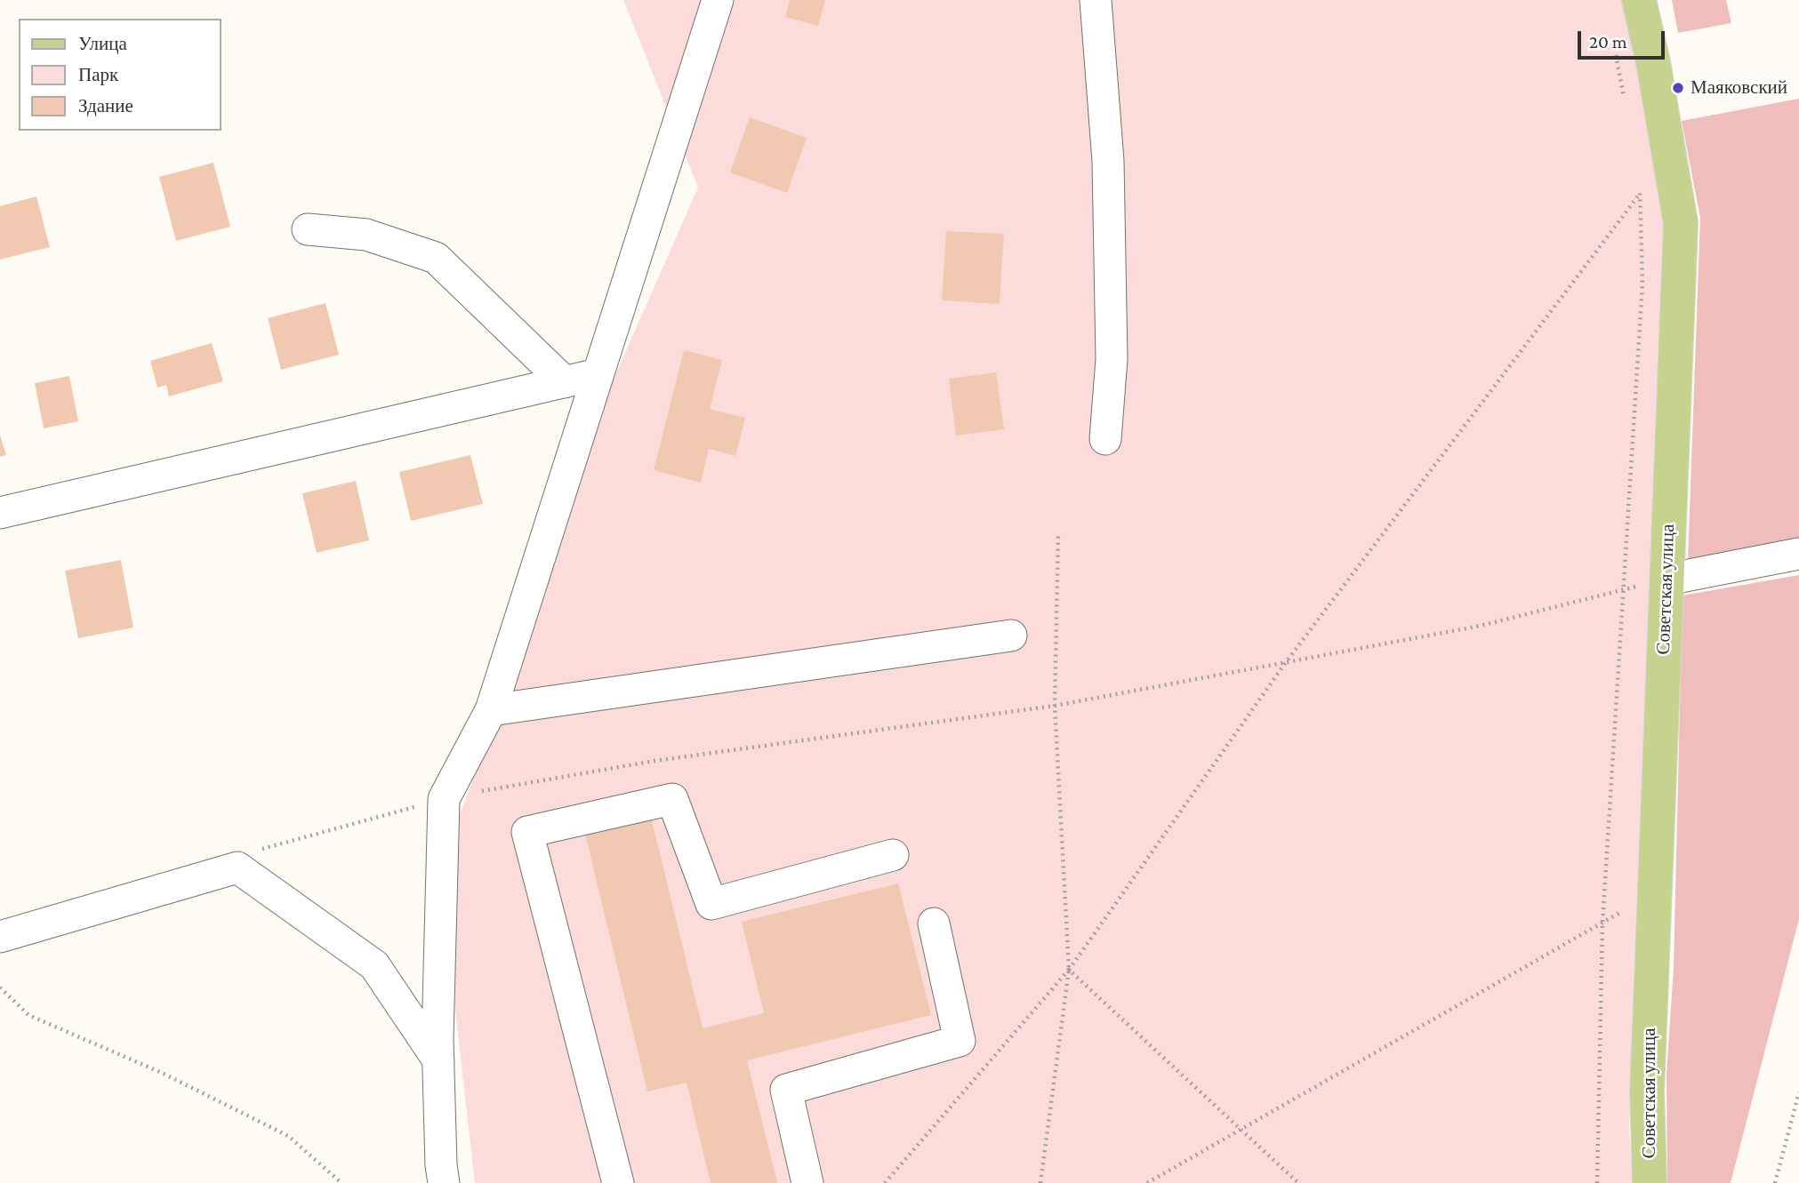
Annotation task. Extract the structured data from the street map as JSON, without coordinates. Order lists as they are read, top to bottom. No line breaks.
{"streets":{"main road":["Советская улица"]},"places":["Маяковский"],"legend":["Улица","Парк","Здание"],"scale_bar":"20 m"}
